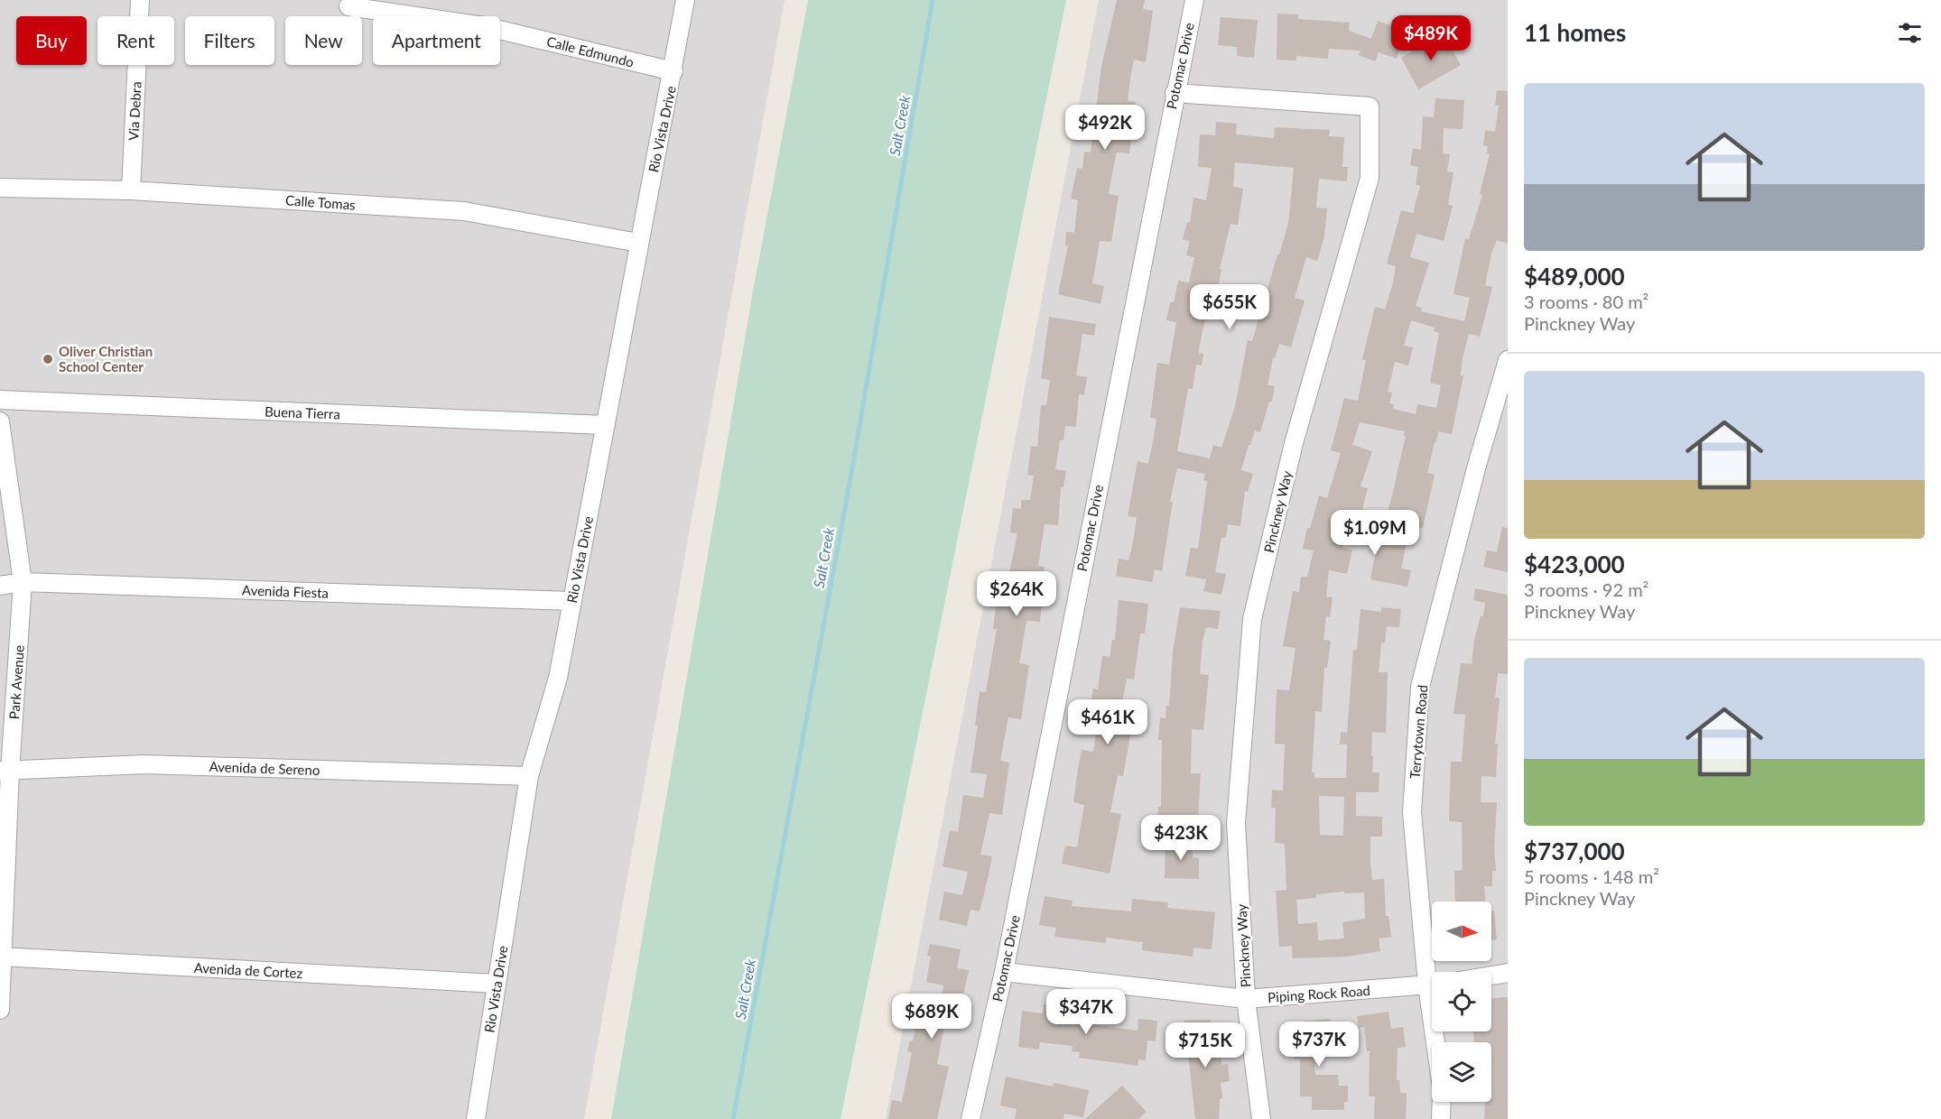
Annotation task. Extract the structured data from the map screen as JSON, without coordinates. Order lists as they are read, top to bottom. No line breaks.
{"streets":{"street":["Calle Edmundo","Potomac Drive","Via Debra","Rio Vista Drive","Calle Tomas","Buena Tierra","Pinckney Way","Avenida Fiesta","Park Avenue","Terrytown Road","Avenida de Sereno","Avenida de Cortez","Piping Rock Road"]},"crossings":[["Calle Edmundo","Rio Vista Drive"],["Potomac Drive","Pinckney Way"],["Potomac Drive","Piping Rock Road"],["Via Debra","Calle Tomas"],["Rio Vista Drive","Calle Tomas"],["Rio Vista Drive","Buena Tierra"],["Rio Vista Drive","Avenida Fiesta"],["Rio Vista Drive","Avenida de Sereno"],["Rio Vista Drive","Avenida de Cortez"],["Pinckney Way","Piping Rock Road"],["Avenida Fiesta","Park Avenue"],["Park Avenue","Avenida de Sereno"],["Park Avenue","Avenida de Cortez"]],"water":["Salt Creek"],"places":["Oliver Christian School Center"],"north":"right","page":{"heading":"11 homes","price":["$489K","$492K","$655K","$1.09M","$264K","$461K","$423K","$347K","$689K","$737K","$715K"],"chip":["Buy","Rent","Filters","New","Apartment"],"list":[{"name":"$489,000","note":"3 rooms · 80 m² · Pinckney Way"},{"name":"$423,000","note":"3 rooms · 92 m² · Pinckney Way"},{"name":"$737,000","note":"5 rooms · 148 m² · Pinckney Way"}]}}
